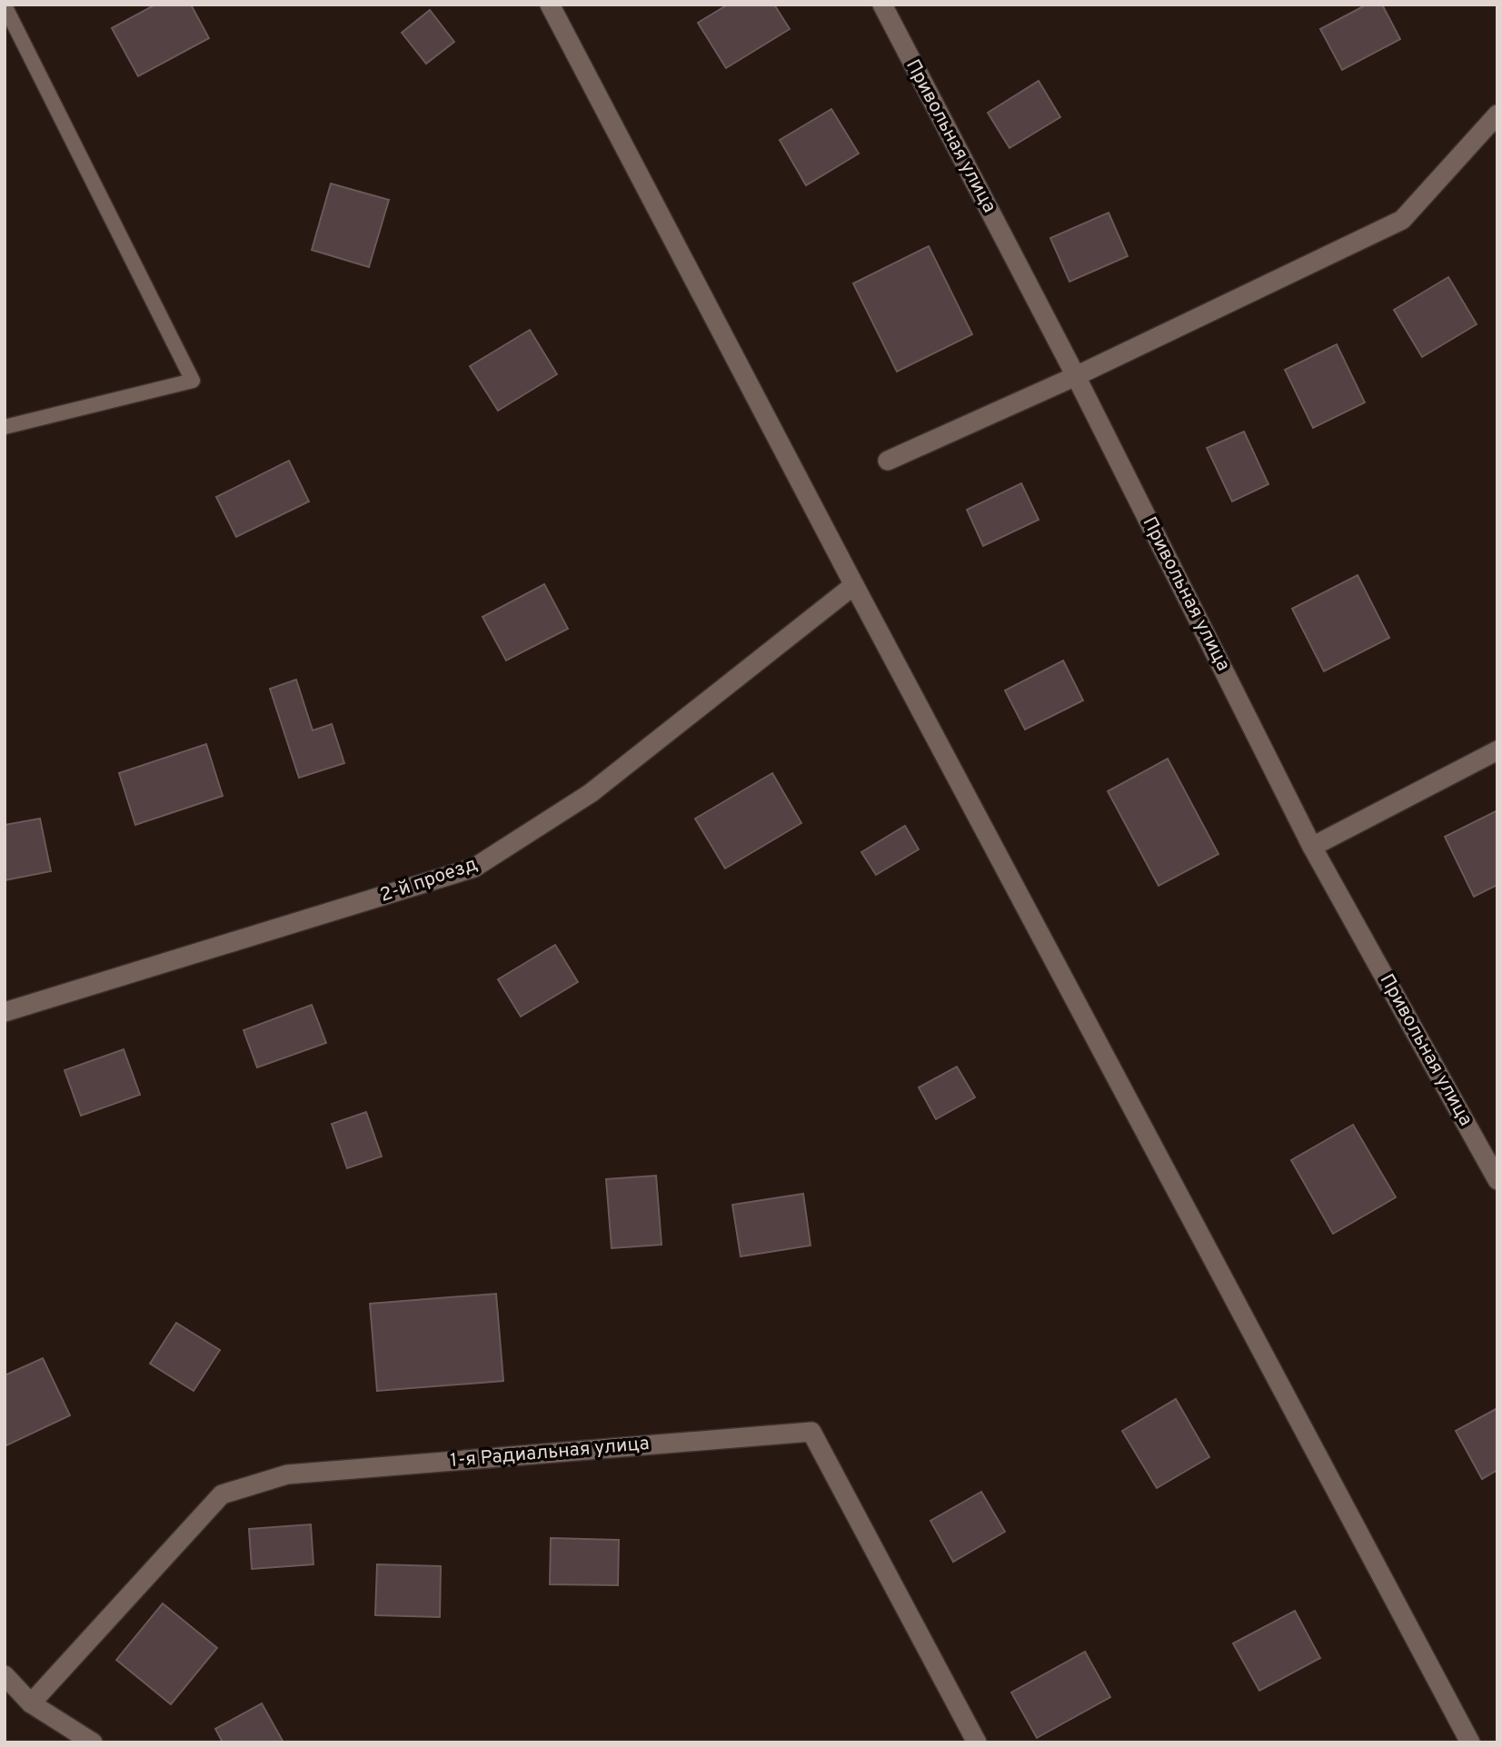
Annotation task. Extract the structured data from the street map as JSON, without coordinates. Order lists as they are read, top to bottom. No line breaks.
{"streets":{"street":["Привольная улица","2-й проезд","1-я Радиальная улица"]}}
